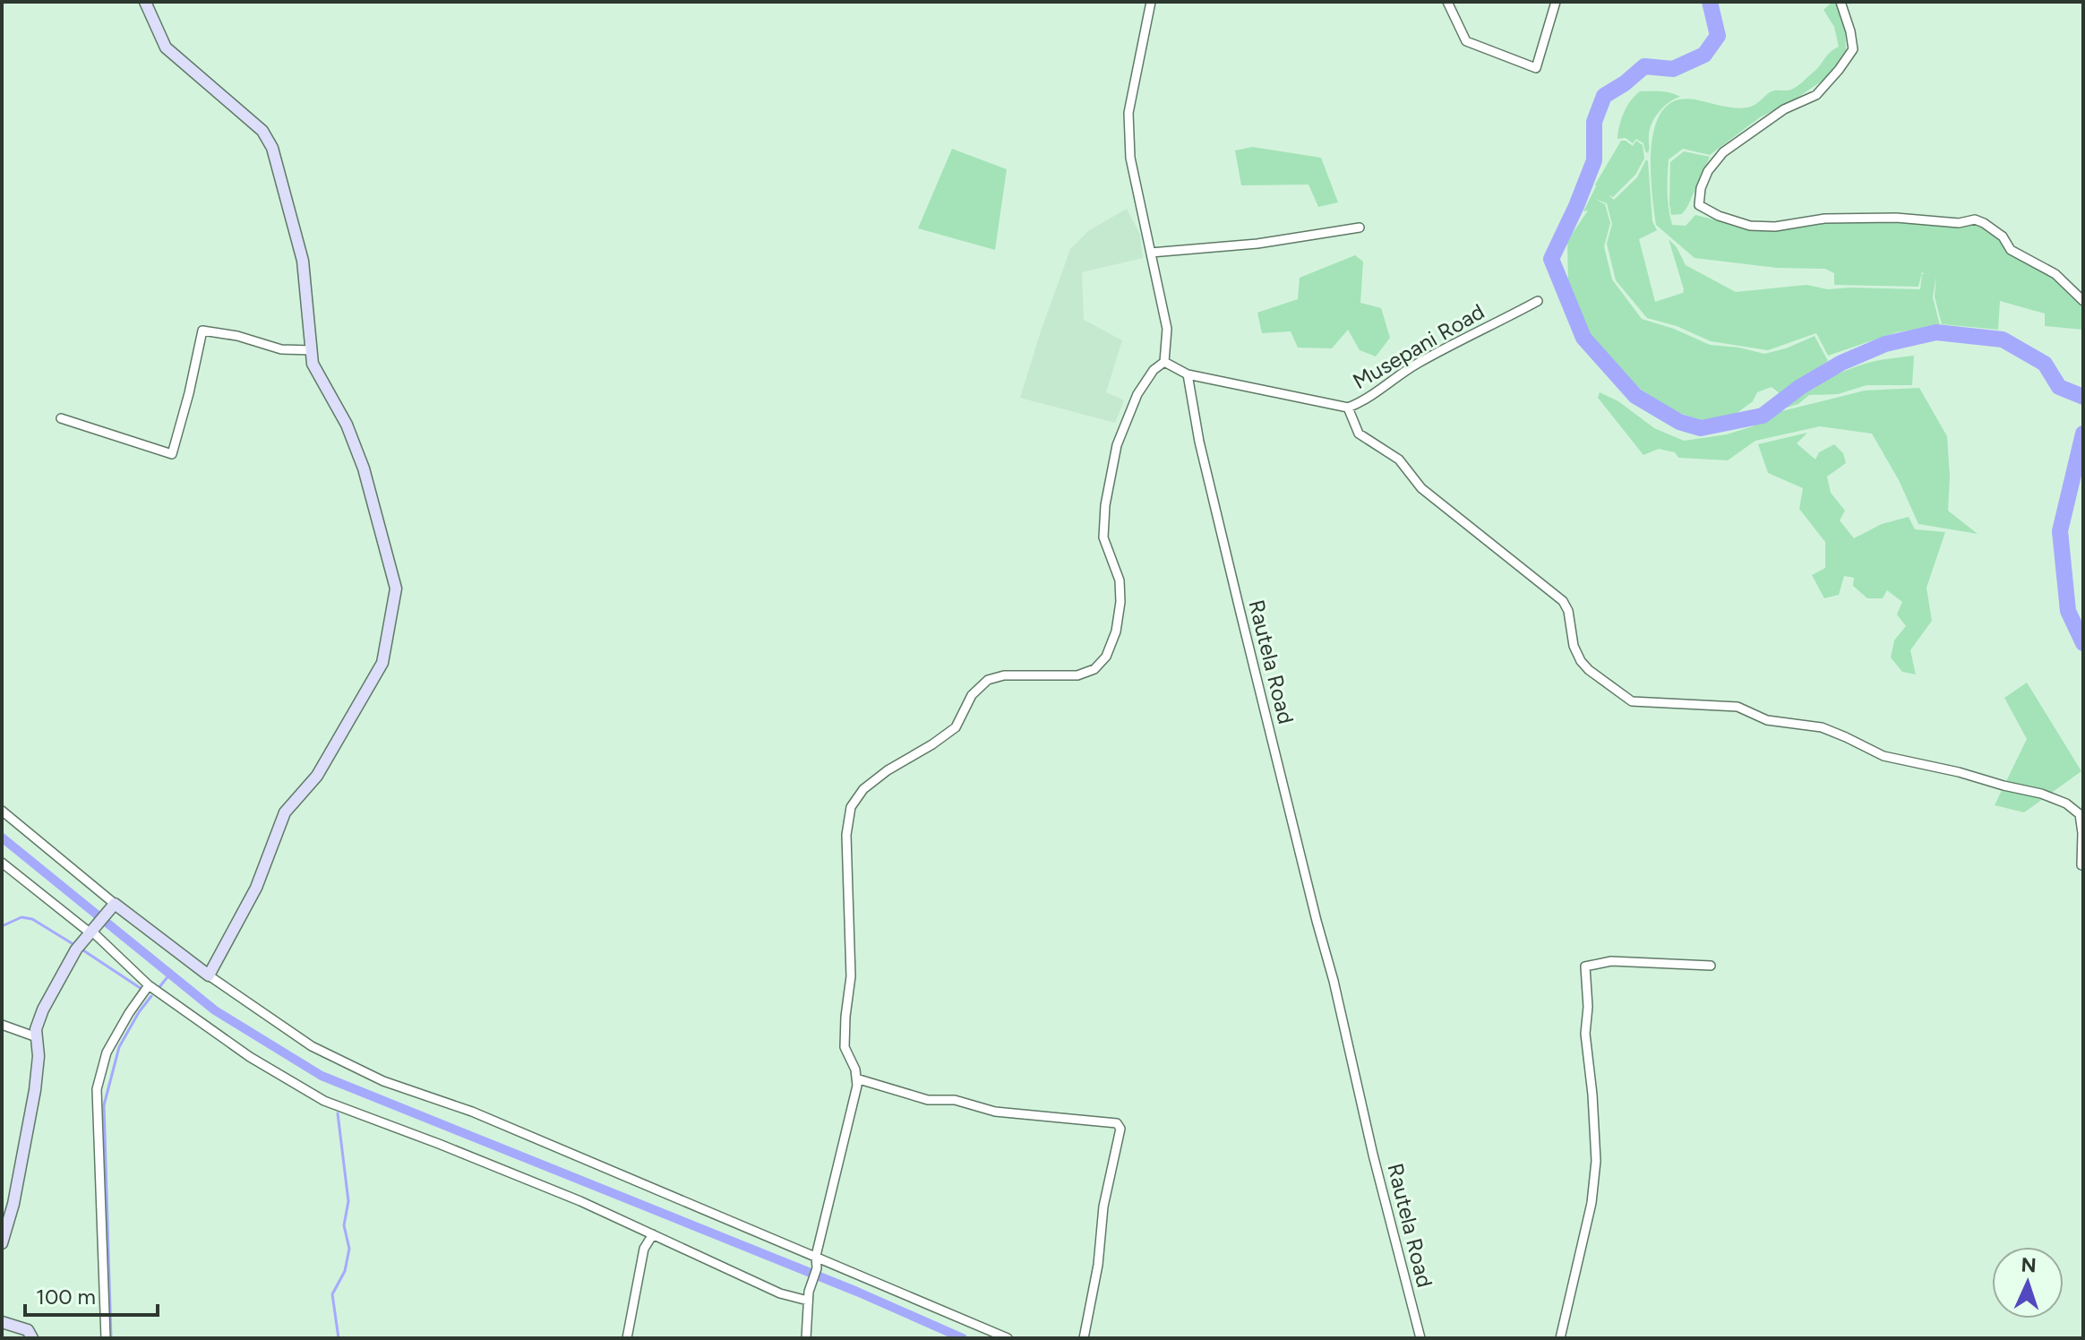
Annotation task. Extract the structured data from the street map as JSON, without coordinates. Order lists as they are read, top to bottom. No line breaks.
{"streets":{"street":["Musepani Road","Rautela Road"]},"crossings":[["Musepani Road","Rautela Road"]],"scale_bar":"100 m","north":"top"}
